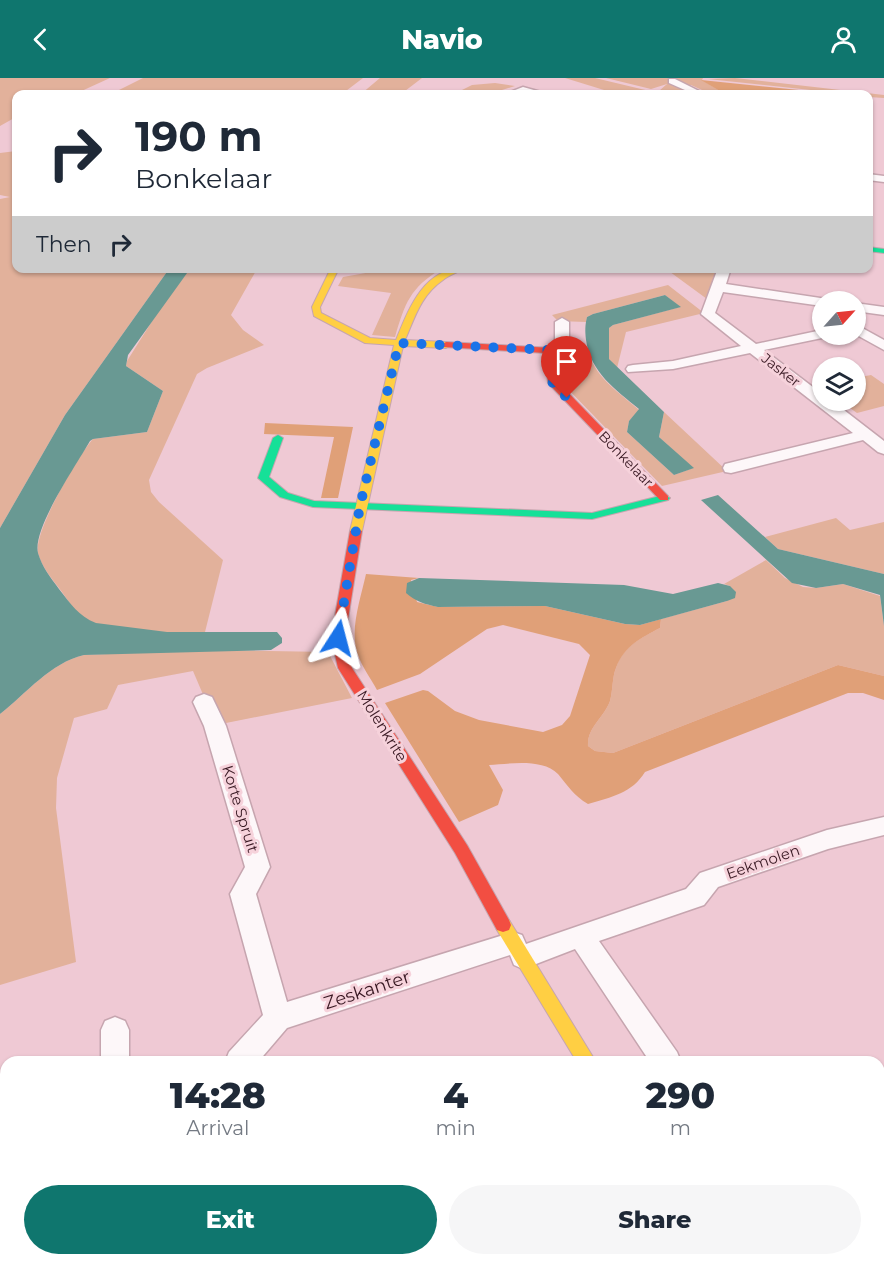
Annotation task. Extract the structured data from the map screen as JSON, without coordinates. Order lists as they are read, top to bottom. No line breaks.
{"streets":{"street":["Jasker","Bonkelaar","Molenkrite","Korte Spruit","Eekmolen","Zeskanter"]},"crossings":[["Bonkelaar","Molenkrite"],["Molenkrite","Eekmolen"],["Molenkrite","Zeskanter"],["Korte Spruit","Zeskanter"],["Eekmolen","Zeskanter"]],"north":"top right","page":{"header":"Navio","turn":["190 m","Bonkelaar"],"then":"Then","eta":["14:28","Arrival","4","min","290","m"],"buttons":["Exit","Share"]}}
